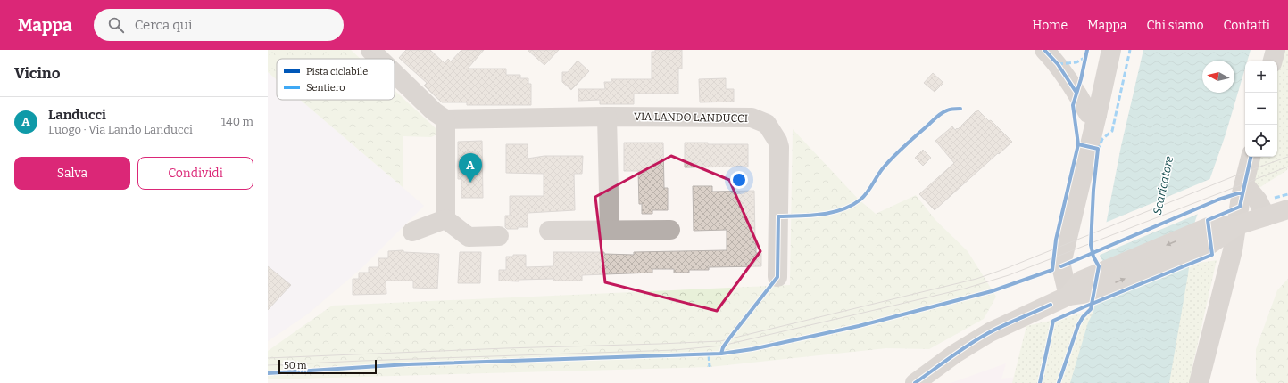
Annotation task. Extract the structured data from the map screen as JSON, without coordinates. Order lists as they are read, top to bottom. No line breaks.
{"streets":{"street":["VIA LANDO LANDUCCI"]},"water":["Scaricatore"],"legend":["Pista ciclabile","Sentiero"],"scale_bar":"50 m","north":"left","page":{"header":"Mappa","search":"Cerca qui","nav":["Home","Mappa","Chi siamo","Contatti"],"heading":"Vicino","map_buttons":["+","−"],"list":[{"mark":"A","name":"Landucci","note":"Luogo · Via Lando Landucci","value":"140 m"}],"buttons":["Salva","Condividi"],"pins":"A","scale":"50 m"}}
